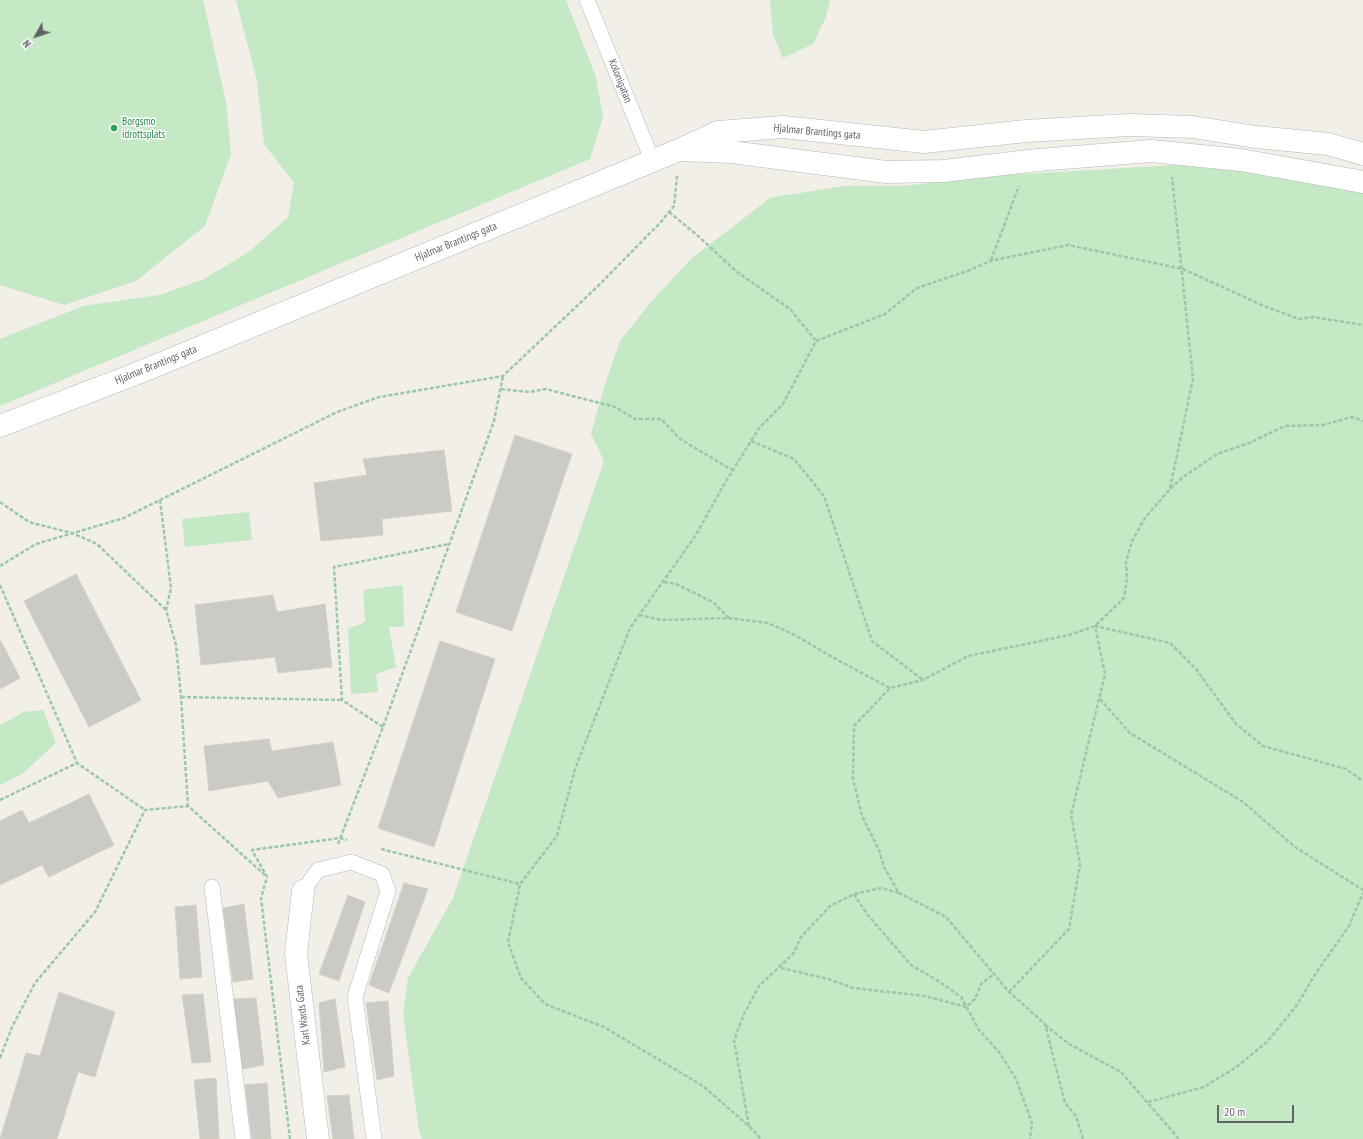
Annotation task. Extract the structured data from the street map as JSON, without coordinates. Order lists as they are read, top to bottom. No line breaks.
{"streets":{"street":["Hjalmar Brantings gata","Karl Wards Gata"],"lane":["Kolonigatan"]},"crossings":[["Kolonigatan","Hjalmar Brantings gata"]],"places":["Borgsmo idrottsplats"],"scale_bar":"20 m","north":"bottom left"}
